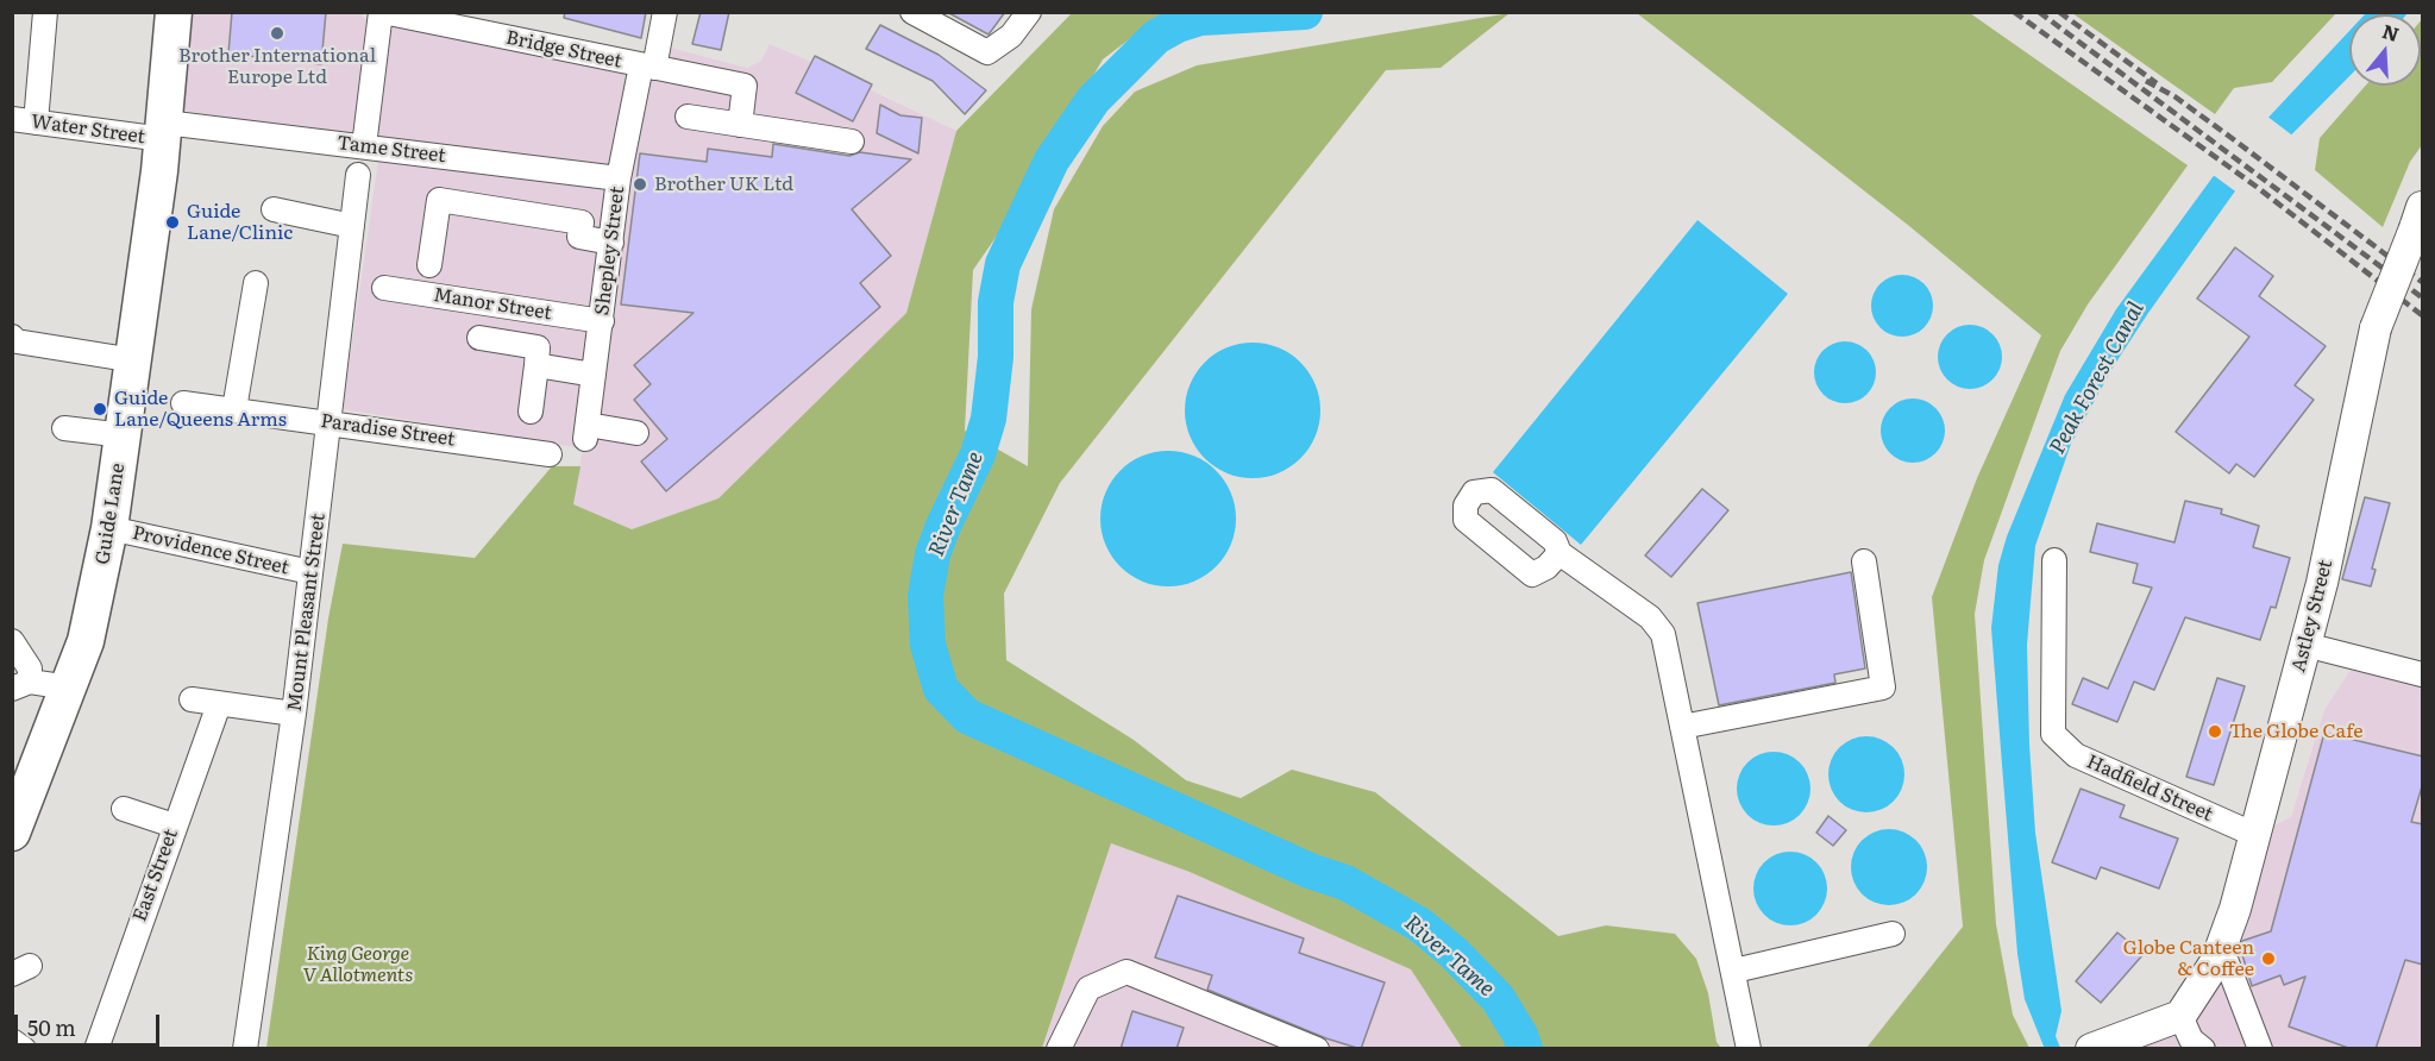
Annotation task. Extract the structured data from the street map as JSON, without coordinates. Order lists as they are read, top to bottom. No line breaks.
{"streets":{"highway":["Guide Lane"],"main road":["Astley Street"],"street":["Bridge Street","Water Street","Tame Street","Shepley Street","Manor Street","Paradise Street","Providence Street","Mount Pleasant Street","Hadfield Street","East Street"]},"crossings":[["Bridge Street","Shepley Street"],["Water Street","Tame Street"],["Water Street","Guide Lane"],["Tame Street","Shepley Street"],["Tame Street","Guide Lane"],["Shepley Street","Manor Street"],["Paradise Street","Mount Pleasant Street"],["Guide Lane","Providence Street"],["Providence Street","Mount Pleasant Street"],["Astley Street","Hadfield Street"]],"water":["Peak Forest Canal","River Tame"],"parks":["King George V Allotments"],"places":["Brother International Europe Ltd","Brother UK Ltd","Guide Lane/Clinic","Guide Lane/Queens Arms","The Globe Cafe","Globe Canteen & Coffee"],"scale_bar":"50 m","north":"top"}
